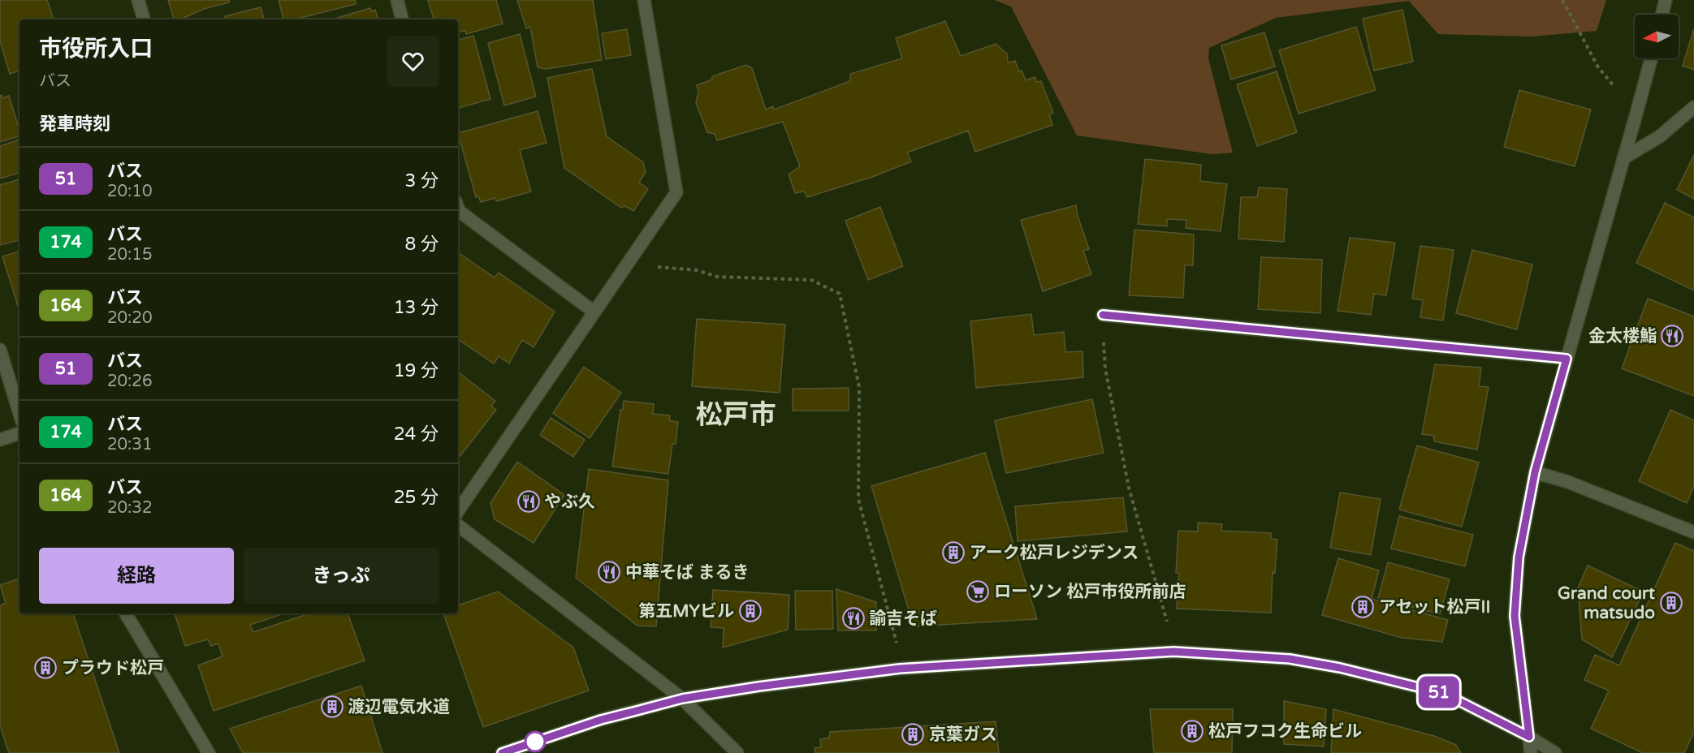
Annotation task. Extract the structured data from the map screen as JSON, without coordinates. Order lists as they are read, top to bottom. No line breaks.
{"districts":["松戸市"],"places":{"restaurant":["金太楼鮨","やぶ久","中華そば まるき","諭吉そば"],"building":["アーク松戸レジデンス","Grand court matsudo","アセット松戸II","第五MYビル","プラウド松戸","渡辺電気水道","松戸フコク生命ビル","京葉ガス"],"supermarket":["ローソン 松戸市役所前店"]},"lines":["bus line 51"],"north":"left","page":{"on_map":"51","heading":[["市役所入口","バス"],"発車時刻"],"list":[{"mark":"51","name":"バス","note":"20:10","value":"3 分"},{"mark":"174","name":"バス","note":"20:15","value":"8 分"},{"mark":"164","name":"バス","note":"20:20","value":"13 分"},{"mark":"51","name":"バス","note":"20:26","value":"19 分"},{"mark":"174","name":"バス","note":"20:31","value":"24 分"},{"mark":"164","name":"バス","note":"20:32","value":"25 分"}],"buttons":["経路","きっぷ"]}}
